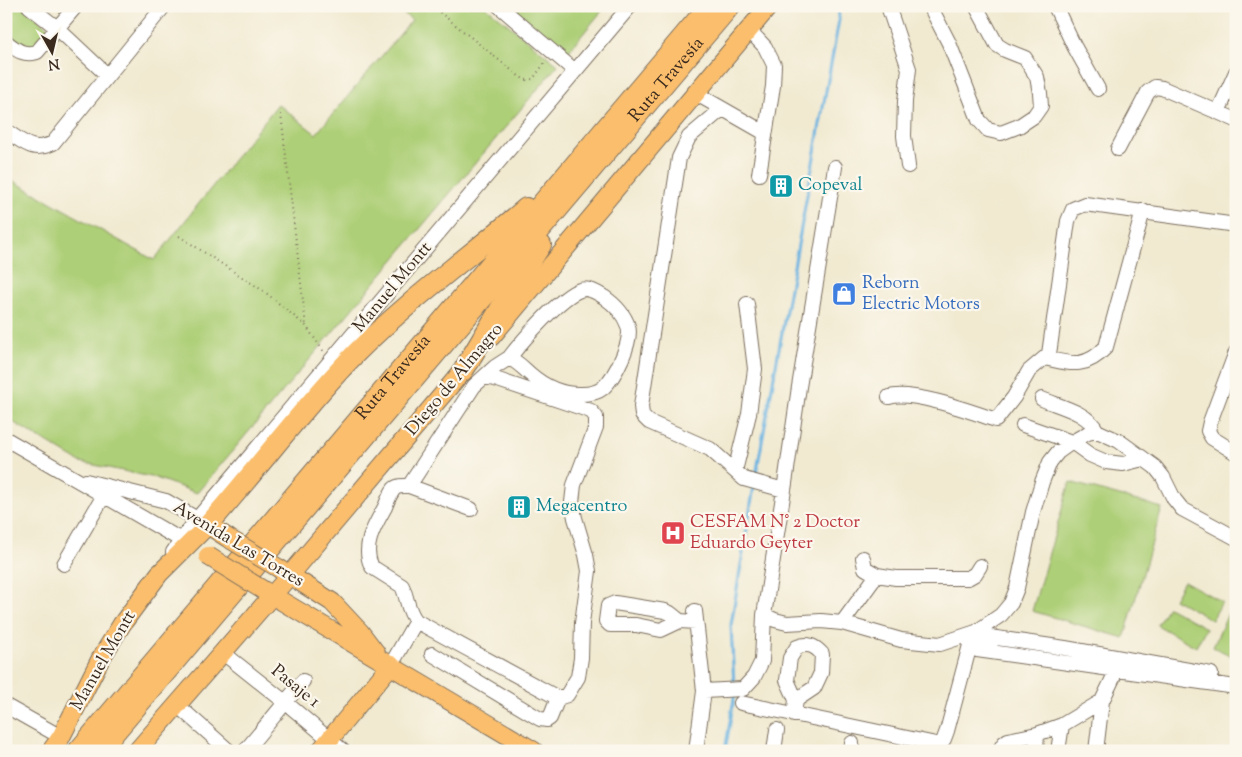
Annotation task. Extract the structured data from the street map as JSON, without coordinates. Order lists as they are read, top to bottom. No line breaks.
{"streets":{"highway":["Ruta Travesía"],"main road":["Manuel Montt","Diego de Almagro","Avenida Las Torres"],"street":["Pasaje 1"]},"crossings":[["Manuel Montt","Avenida Las Torres"],["Diego de Almagro","Avenida Las Torres"],["Diego de Almagro","Pasaje 1"]],"places":{"building":["Copeval","Megacentro"],"shop":["Reborn Electric Motors"],"hospital":["CESFAM N° 2 Doctor Eduardo Geyter"]},"north":"bottom"}
